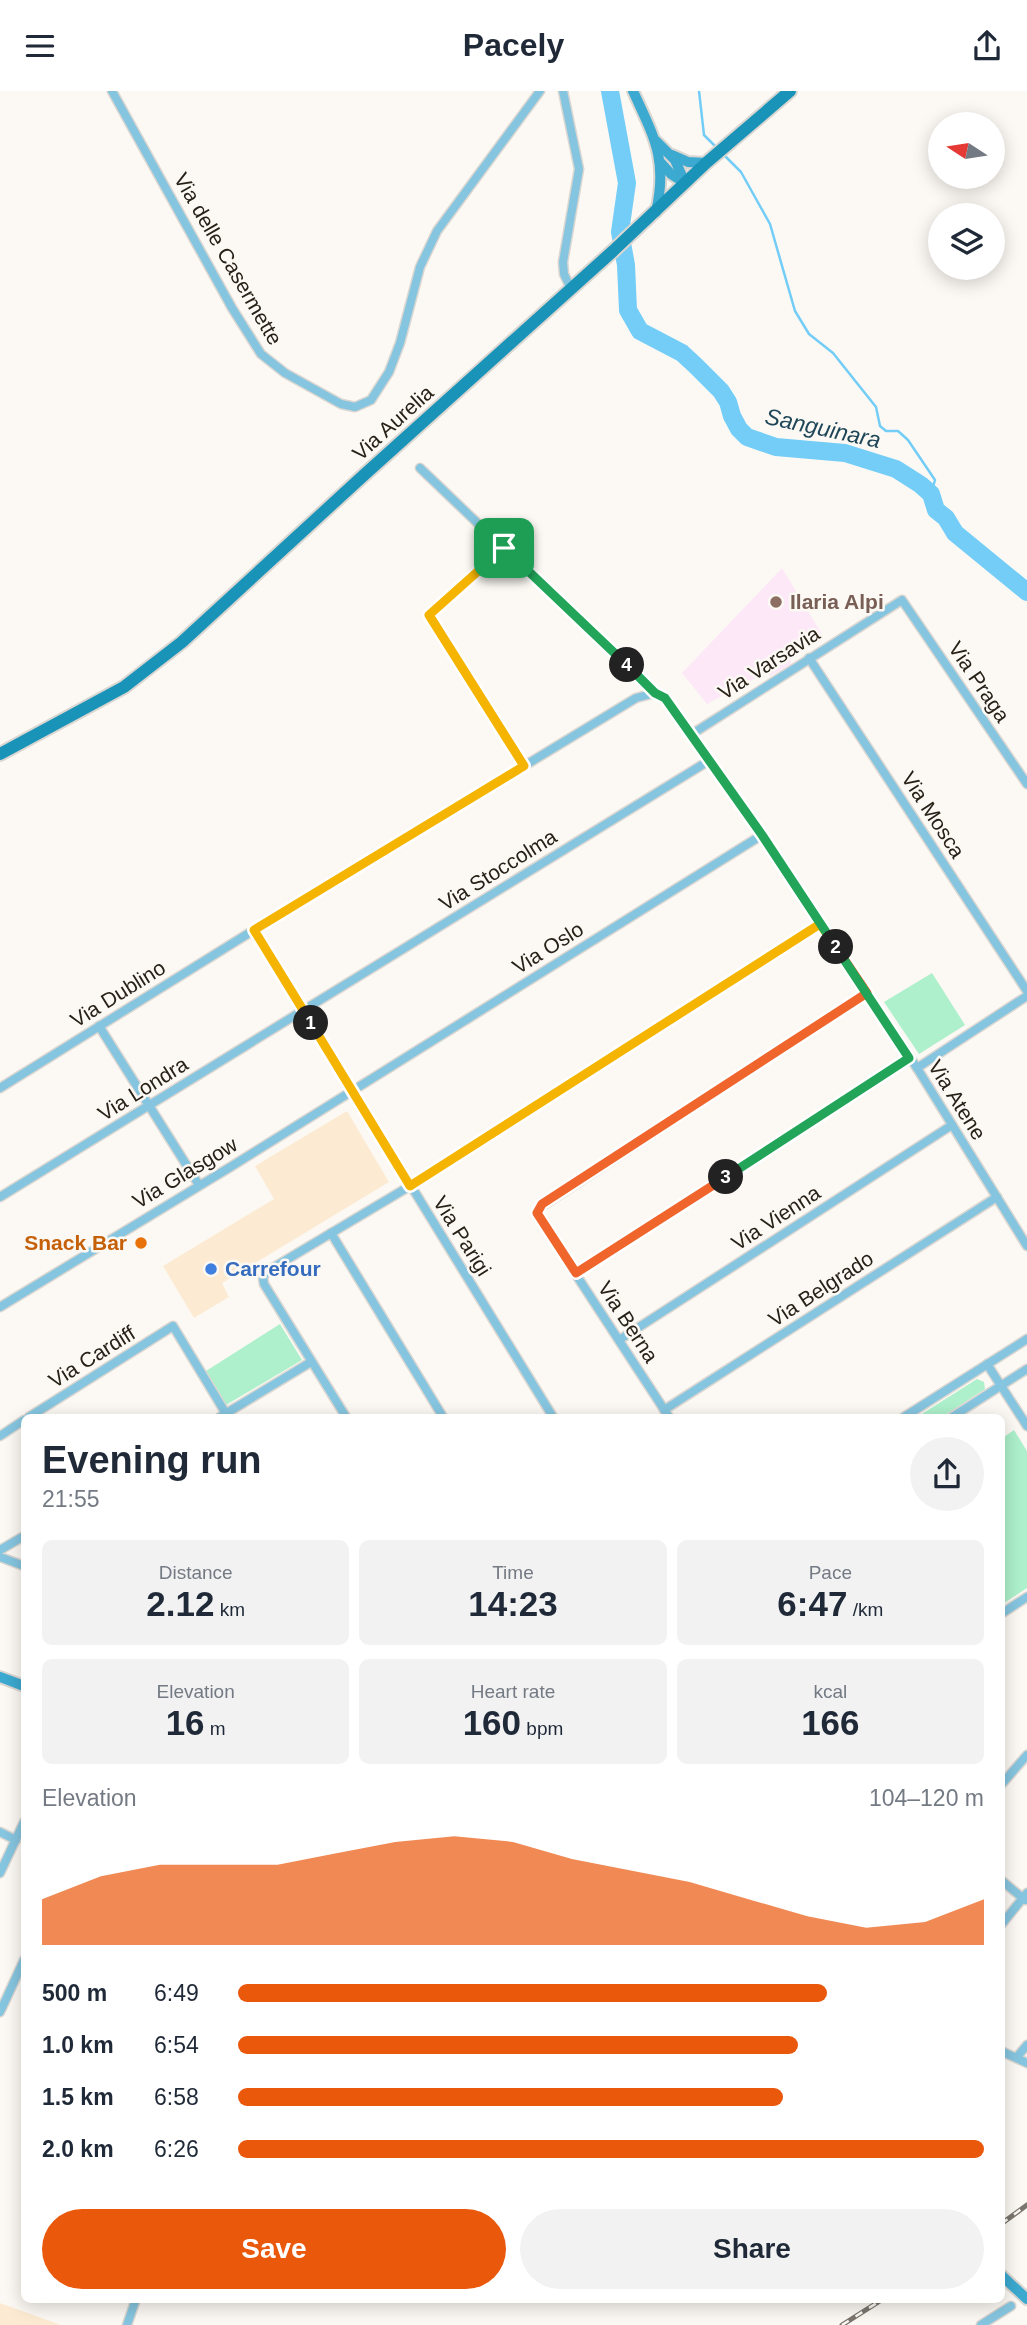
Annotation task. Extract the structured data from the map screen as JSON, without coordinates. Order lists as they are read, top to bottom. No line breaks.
{"streets":{"main road":["Via Aurelia"],"street":["Via delle Casermette","Via Varsavia","Via Praga","Via Mosca","Via Stoccolma","Via Oslo","Via Dublino","Via Londra","Via Atene","Via Glasgow","Via Vienna","Via Parigi","Via Belgrado","Via Berna","Via Cardiff"]},"crossings":[["Via Varsavia","Via Praga"],["Via Varsavia","Via Mosca"],["Via Varsavia","Via Atene"],["Via Stoccolma","Via Londra"],["Via Stoccolma","Via Atene"],["Via Stoccolma","Via Parigi"],["Via Oslo","Via Atene"],["Via Oslo","Via Glasgow"],["Via Oslo","Via Parigi"],["Via Dublino","Via Atene"],["Via Dublino","Via Parigi"],["Via Londra","Via Parigi"],["Via Atene","Via Vienna"],["Via Atene","Via Belgrado"],["Via Atene","Via Berna"],["Via Glasgow","Via Parigi"],["Via Vienna","Via Berna"],["Via Belgrado","Via Berna"]],"water":["Sanguinara"],"places":["Ilaria Alpi","Snack Bar","Carrefour"],"north":"left","page":{"header":"Pacely","pins":["4","2","1","3"],"heading":["Evening run","21:55"],"stats":[["Distance","2.12 km"],["Time","14:23"],["Pace","6:47 /km"],["Elevation","16 m"],["Heart rate","160 bpm"],["kcal","166"]],"chart":["Elevation","104–120 m"],"list":[{"name":"500 m","note":"6:49"},{"name":"1.0 km","note":"6:54"},{"name":"1.5 km","note":"6:58"},{"name":"2.0 km","note":"6:26"}],"buttons":["Save","Share"]}}
